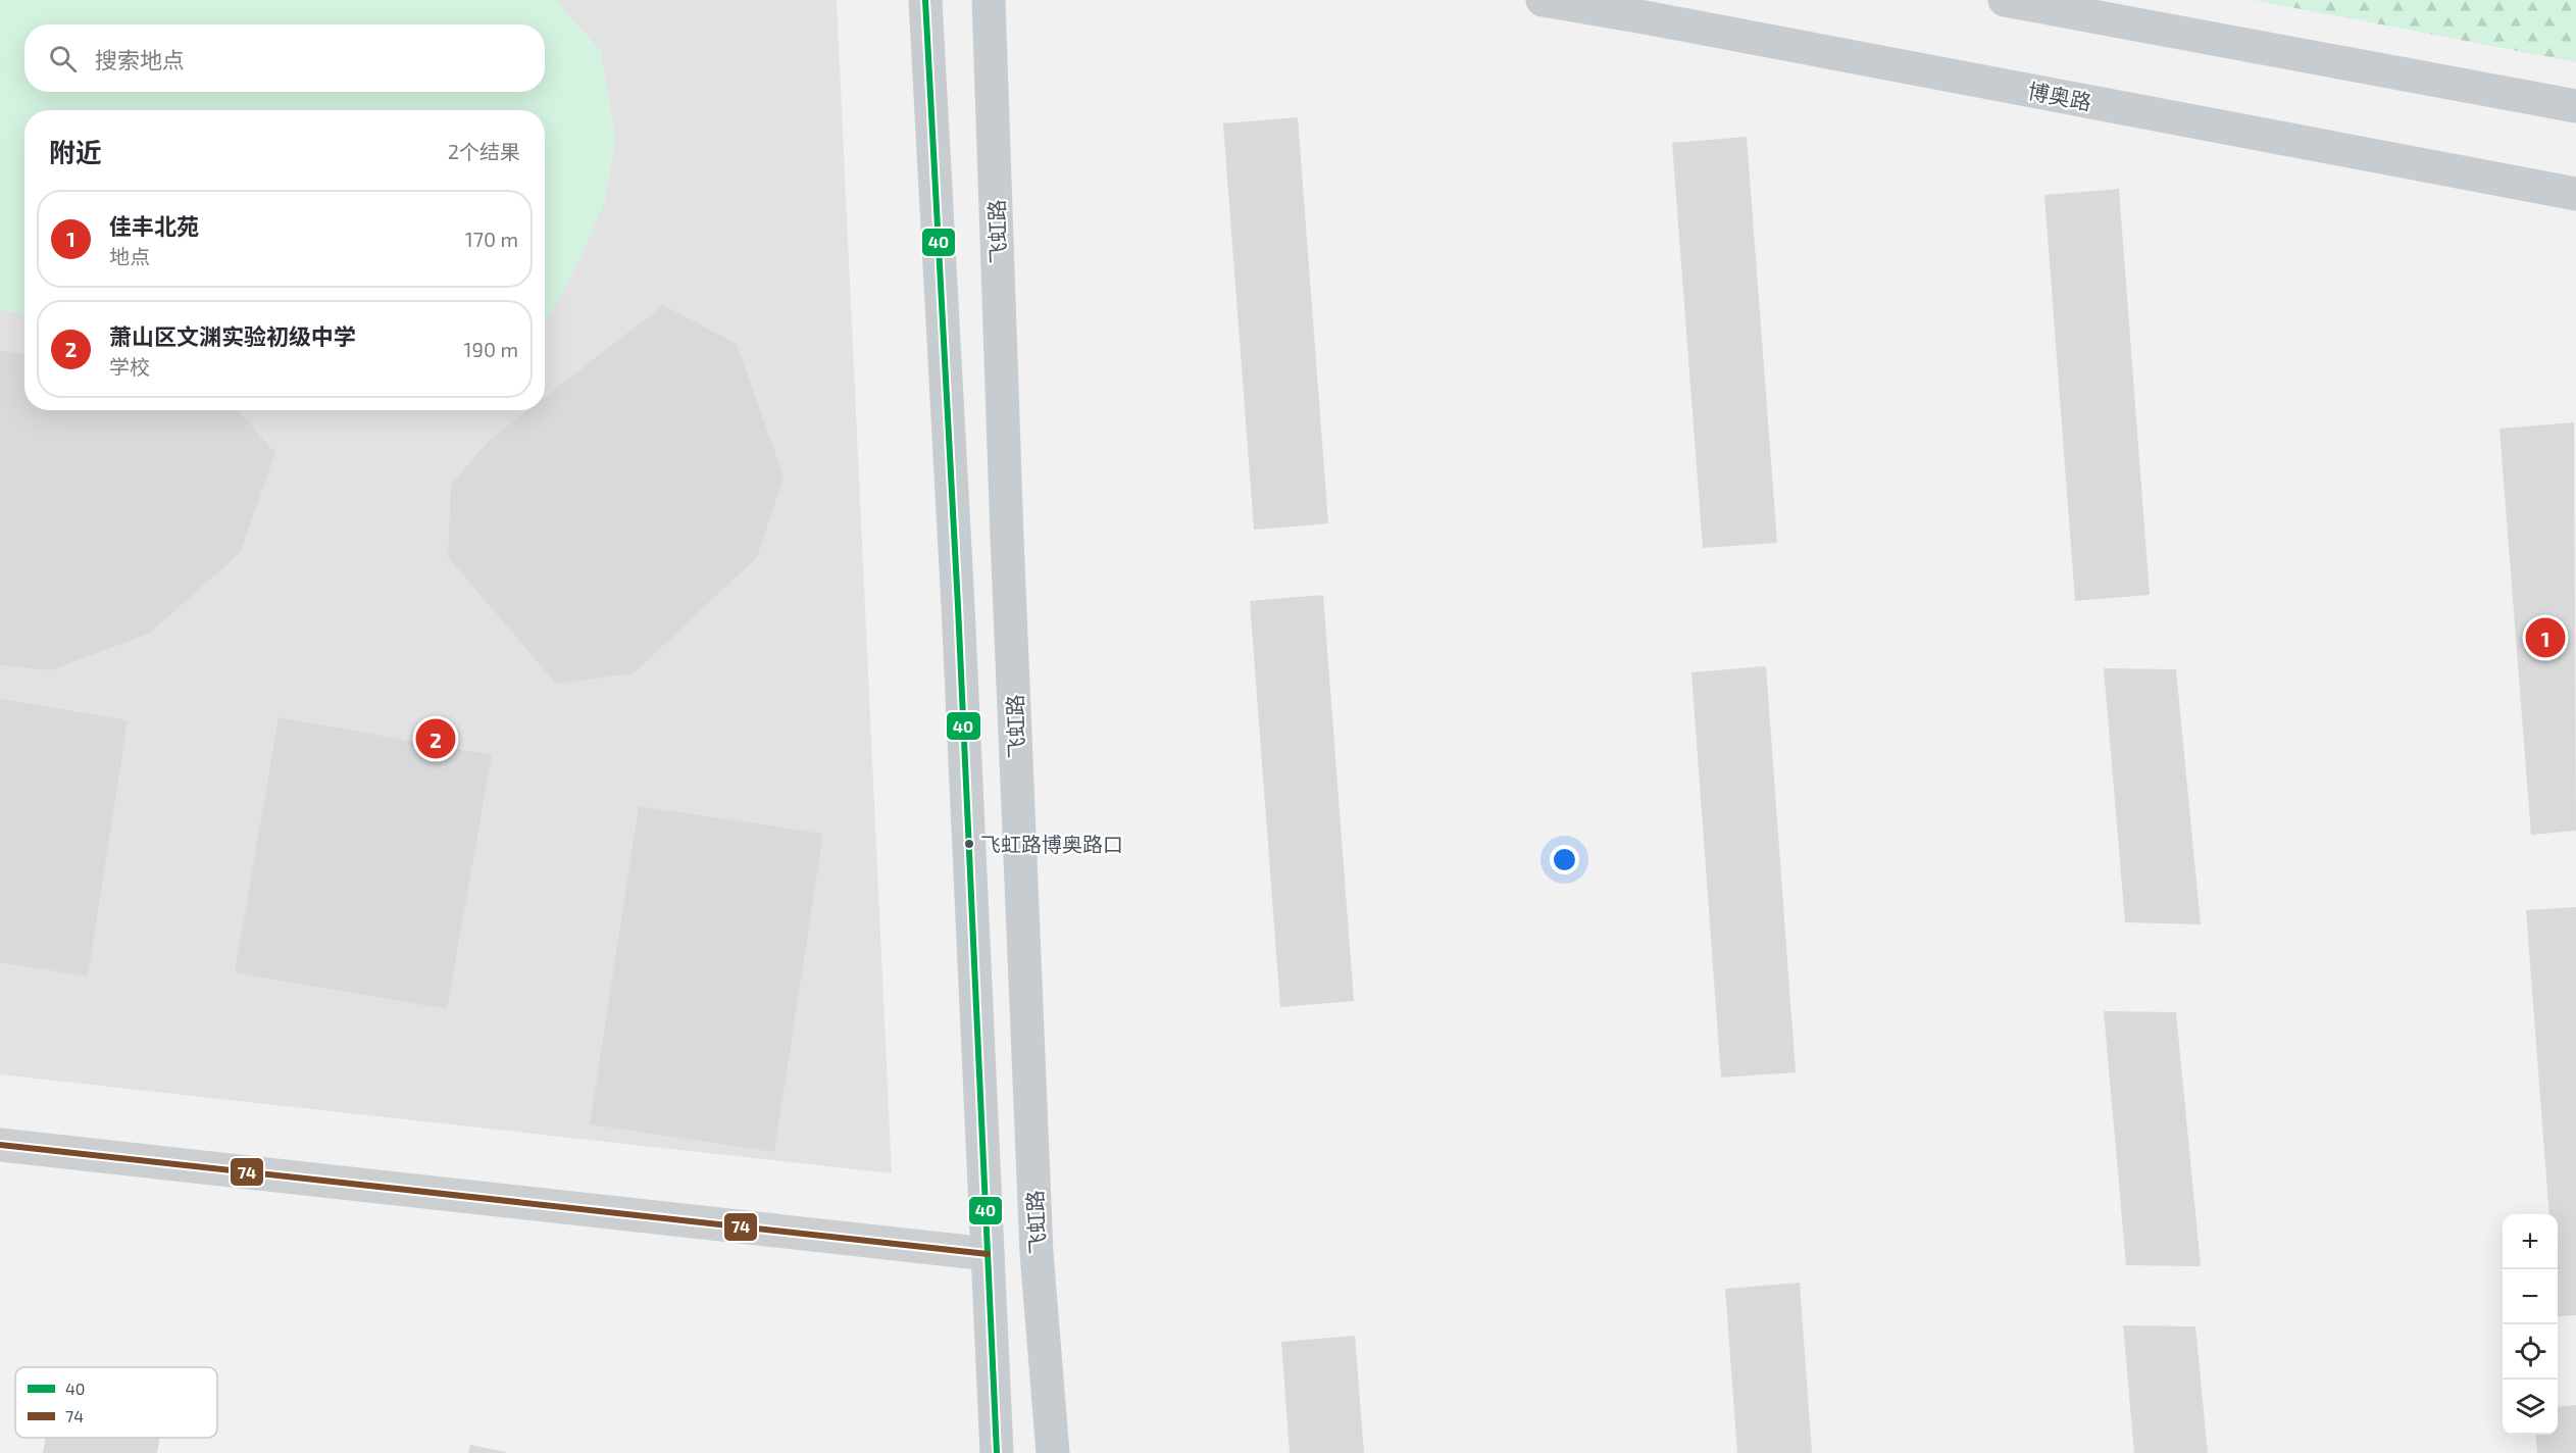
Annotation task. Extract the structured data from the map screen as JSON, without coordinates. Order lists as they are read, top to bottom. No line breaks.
{"streets":{"main road":["博奥路","飞虹路"]},"places":["飞虹路博奥路口"],"lines":["transit line 40","transit line 74"],"legend":["40","74"],"page":{"search":"搜索地点","heading":["附近","2个结果"],"list":[{"mark":"1","name":"佳丰北苑","note":"地点","value":"170 m"},{"mark":"2","name":"萧山区文渊实验初级中学","note":"学校","value":"190 m"}],"pins":["1","2"],"map_buttons":["+","−"]}}
